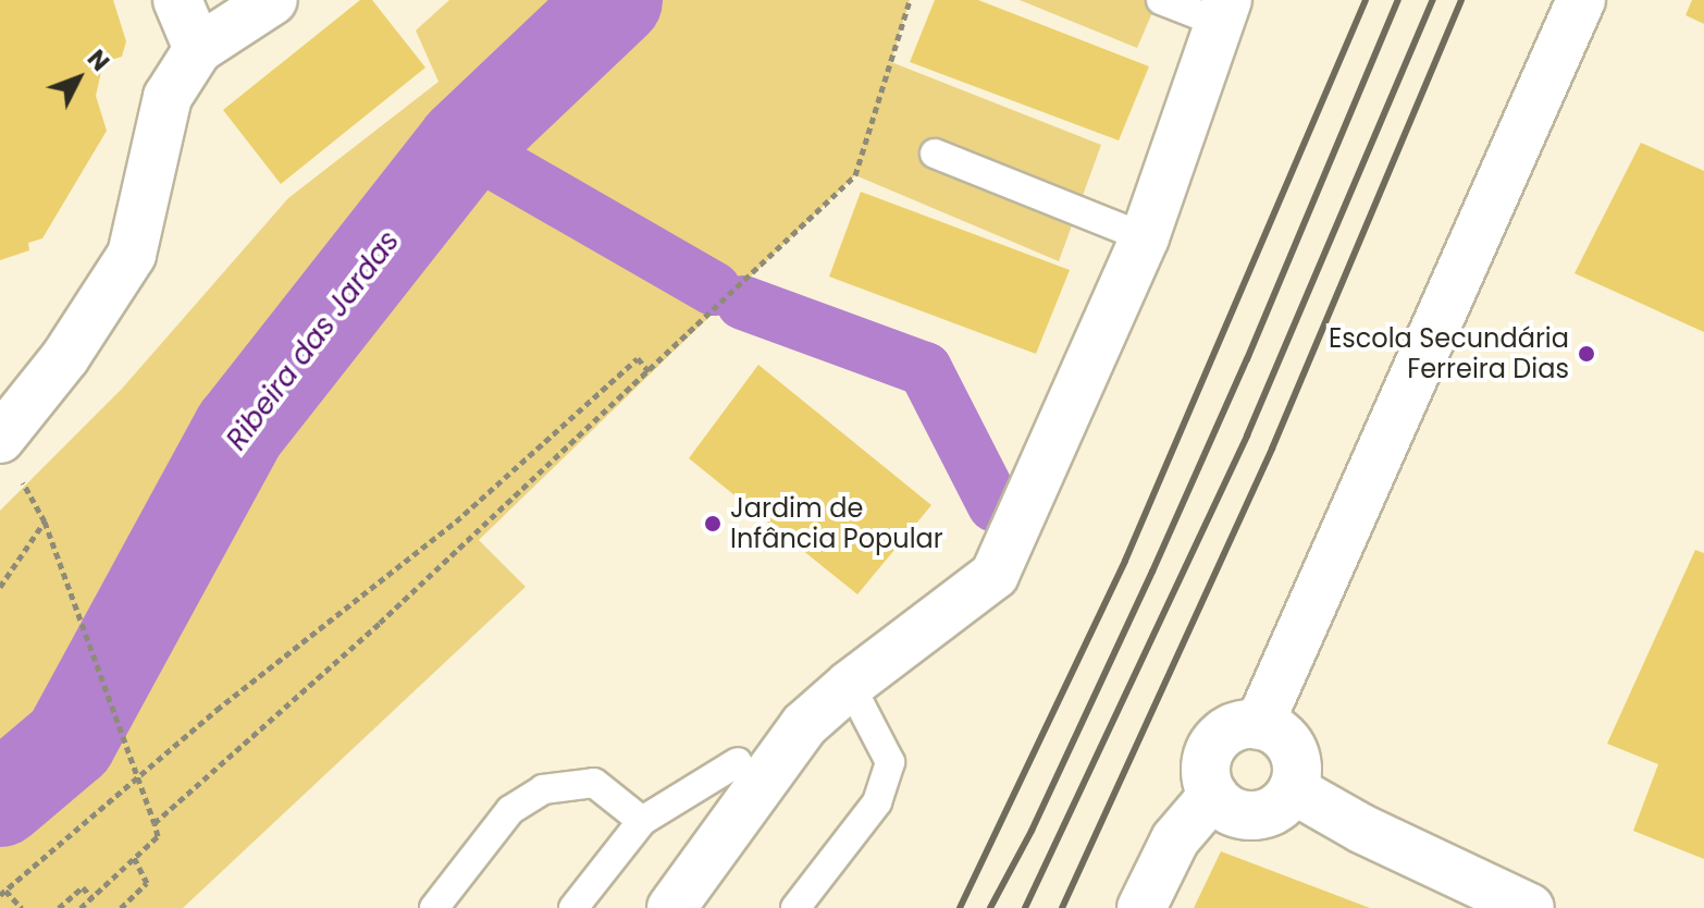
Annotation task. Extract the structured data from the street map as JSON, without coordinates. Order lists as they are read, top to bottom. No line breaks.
{"water":["Ribeira das Jardas"],"places":["Escola Secundária Ferreira Dias","Jardim de Infância Popular"],"north":"top right"}
